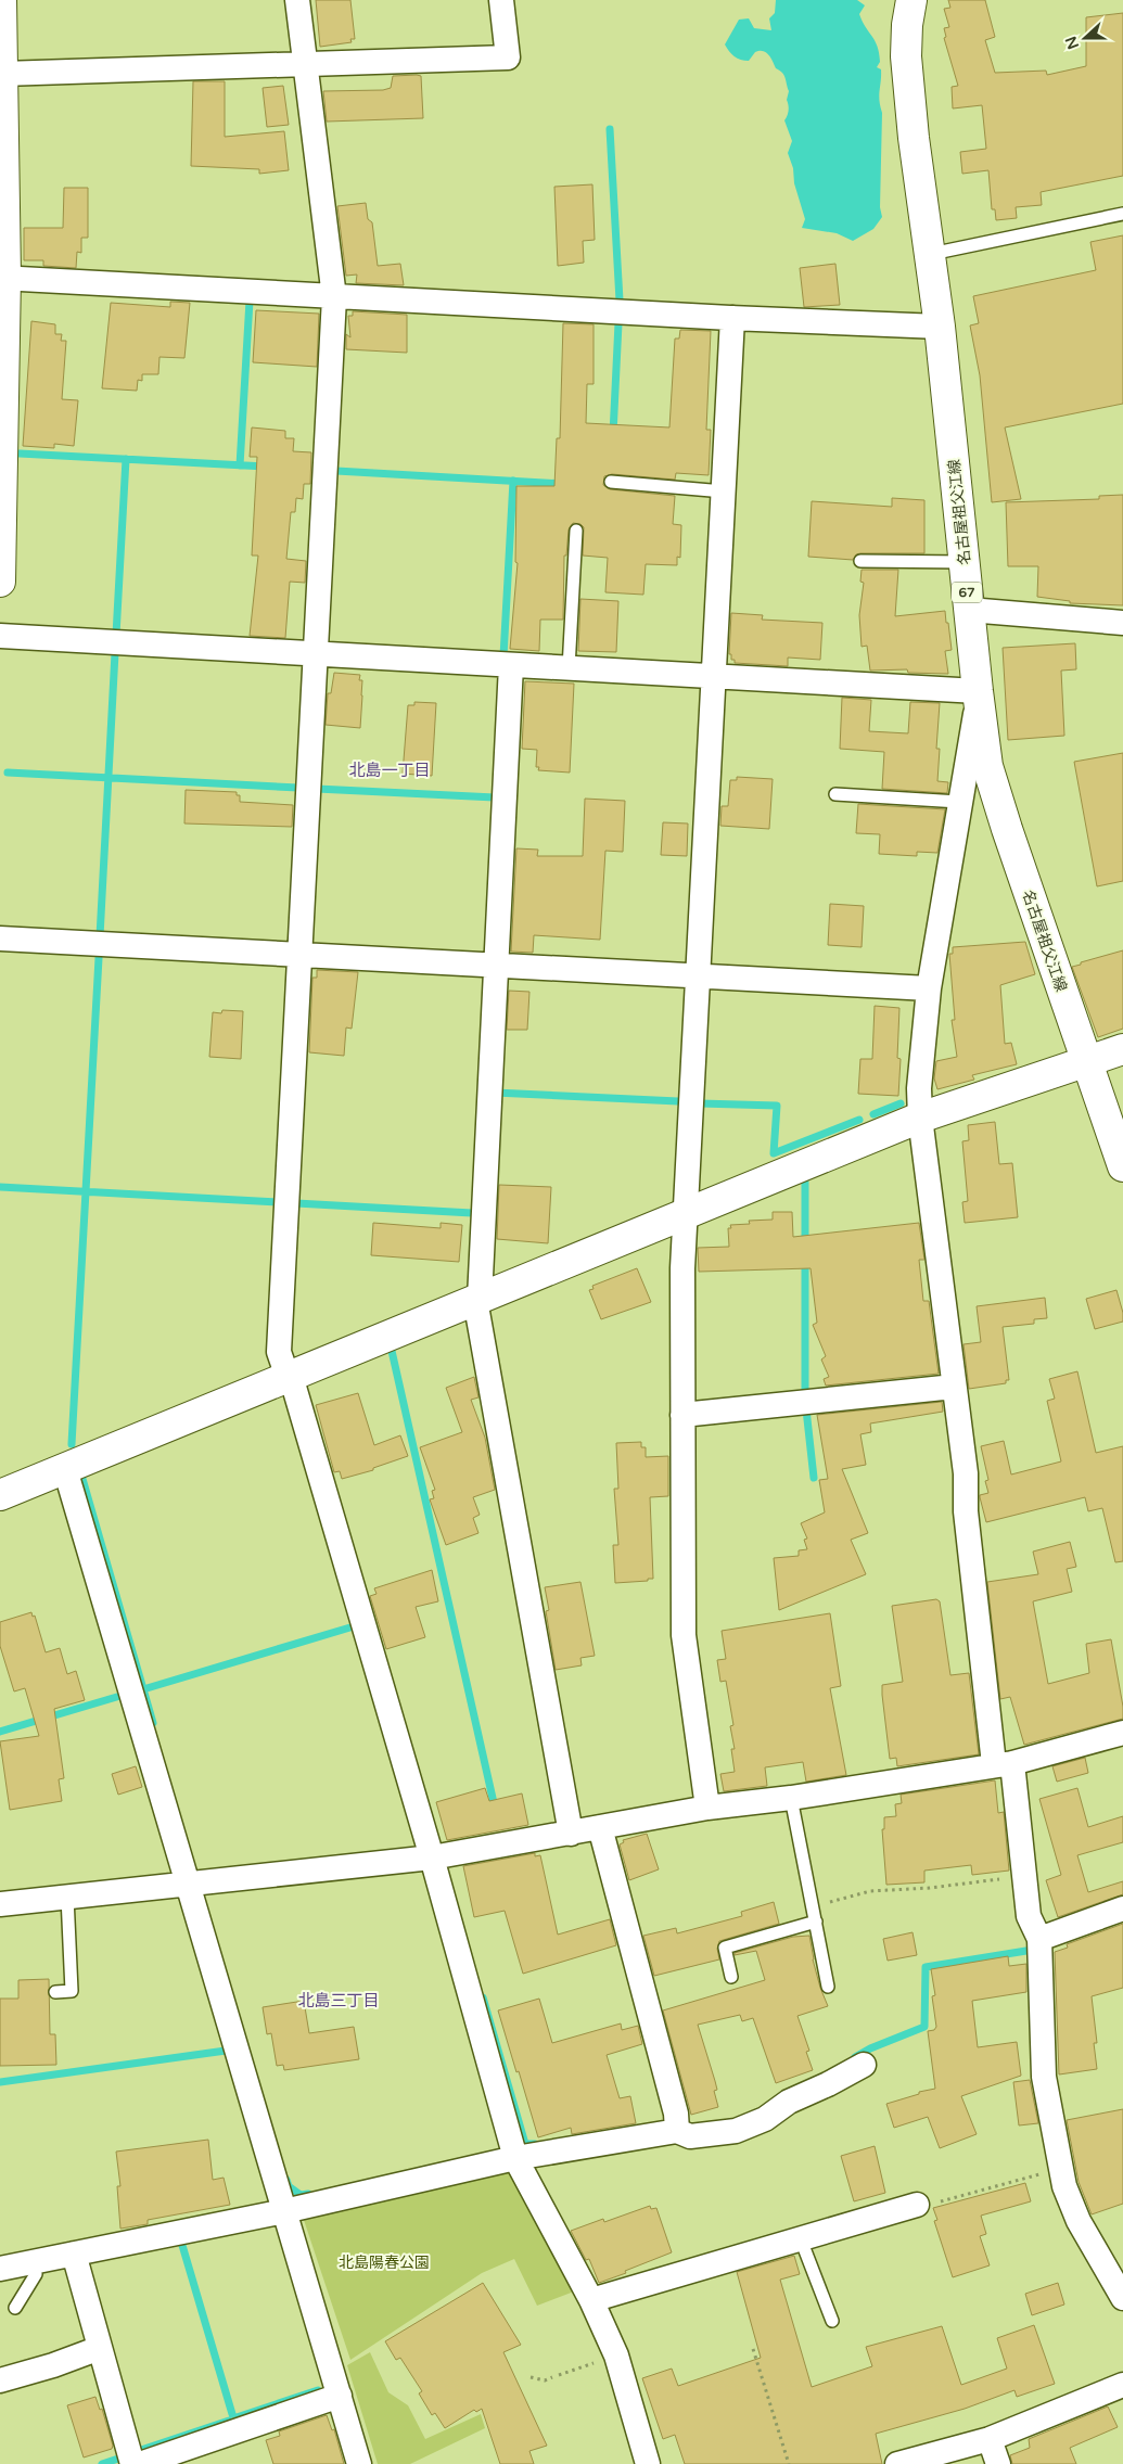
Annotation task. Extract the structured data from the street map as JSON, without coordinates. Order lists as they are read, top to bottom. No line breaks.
{"streets":{"street":["名古屋祖父江線","67"]},"districts":["北島一丁目","北島三丁目"],"parks":["北島陽春公園"],"north":"left"}
